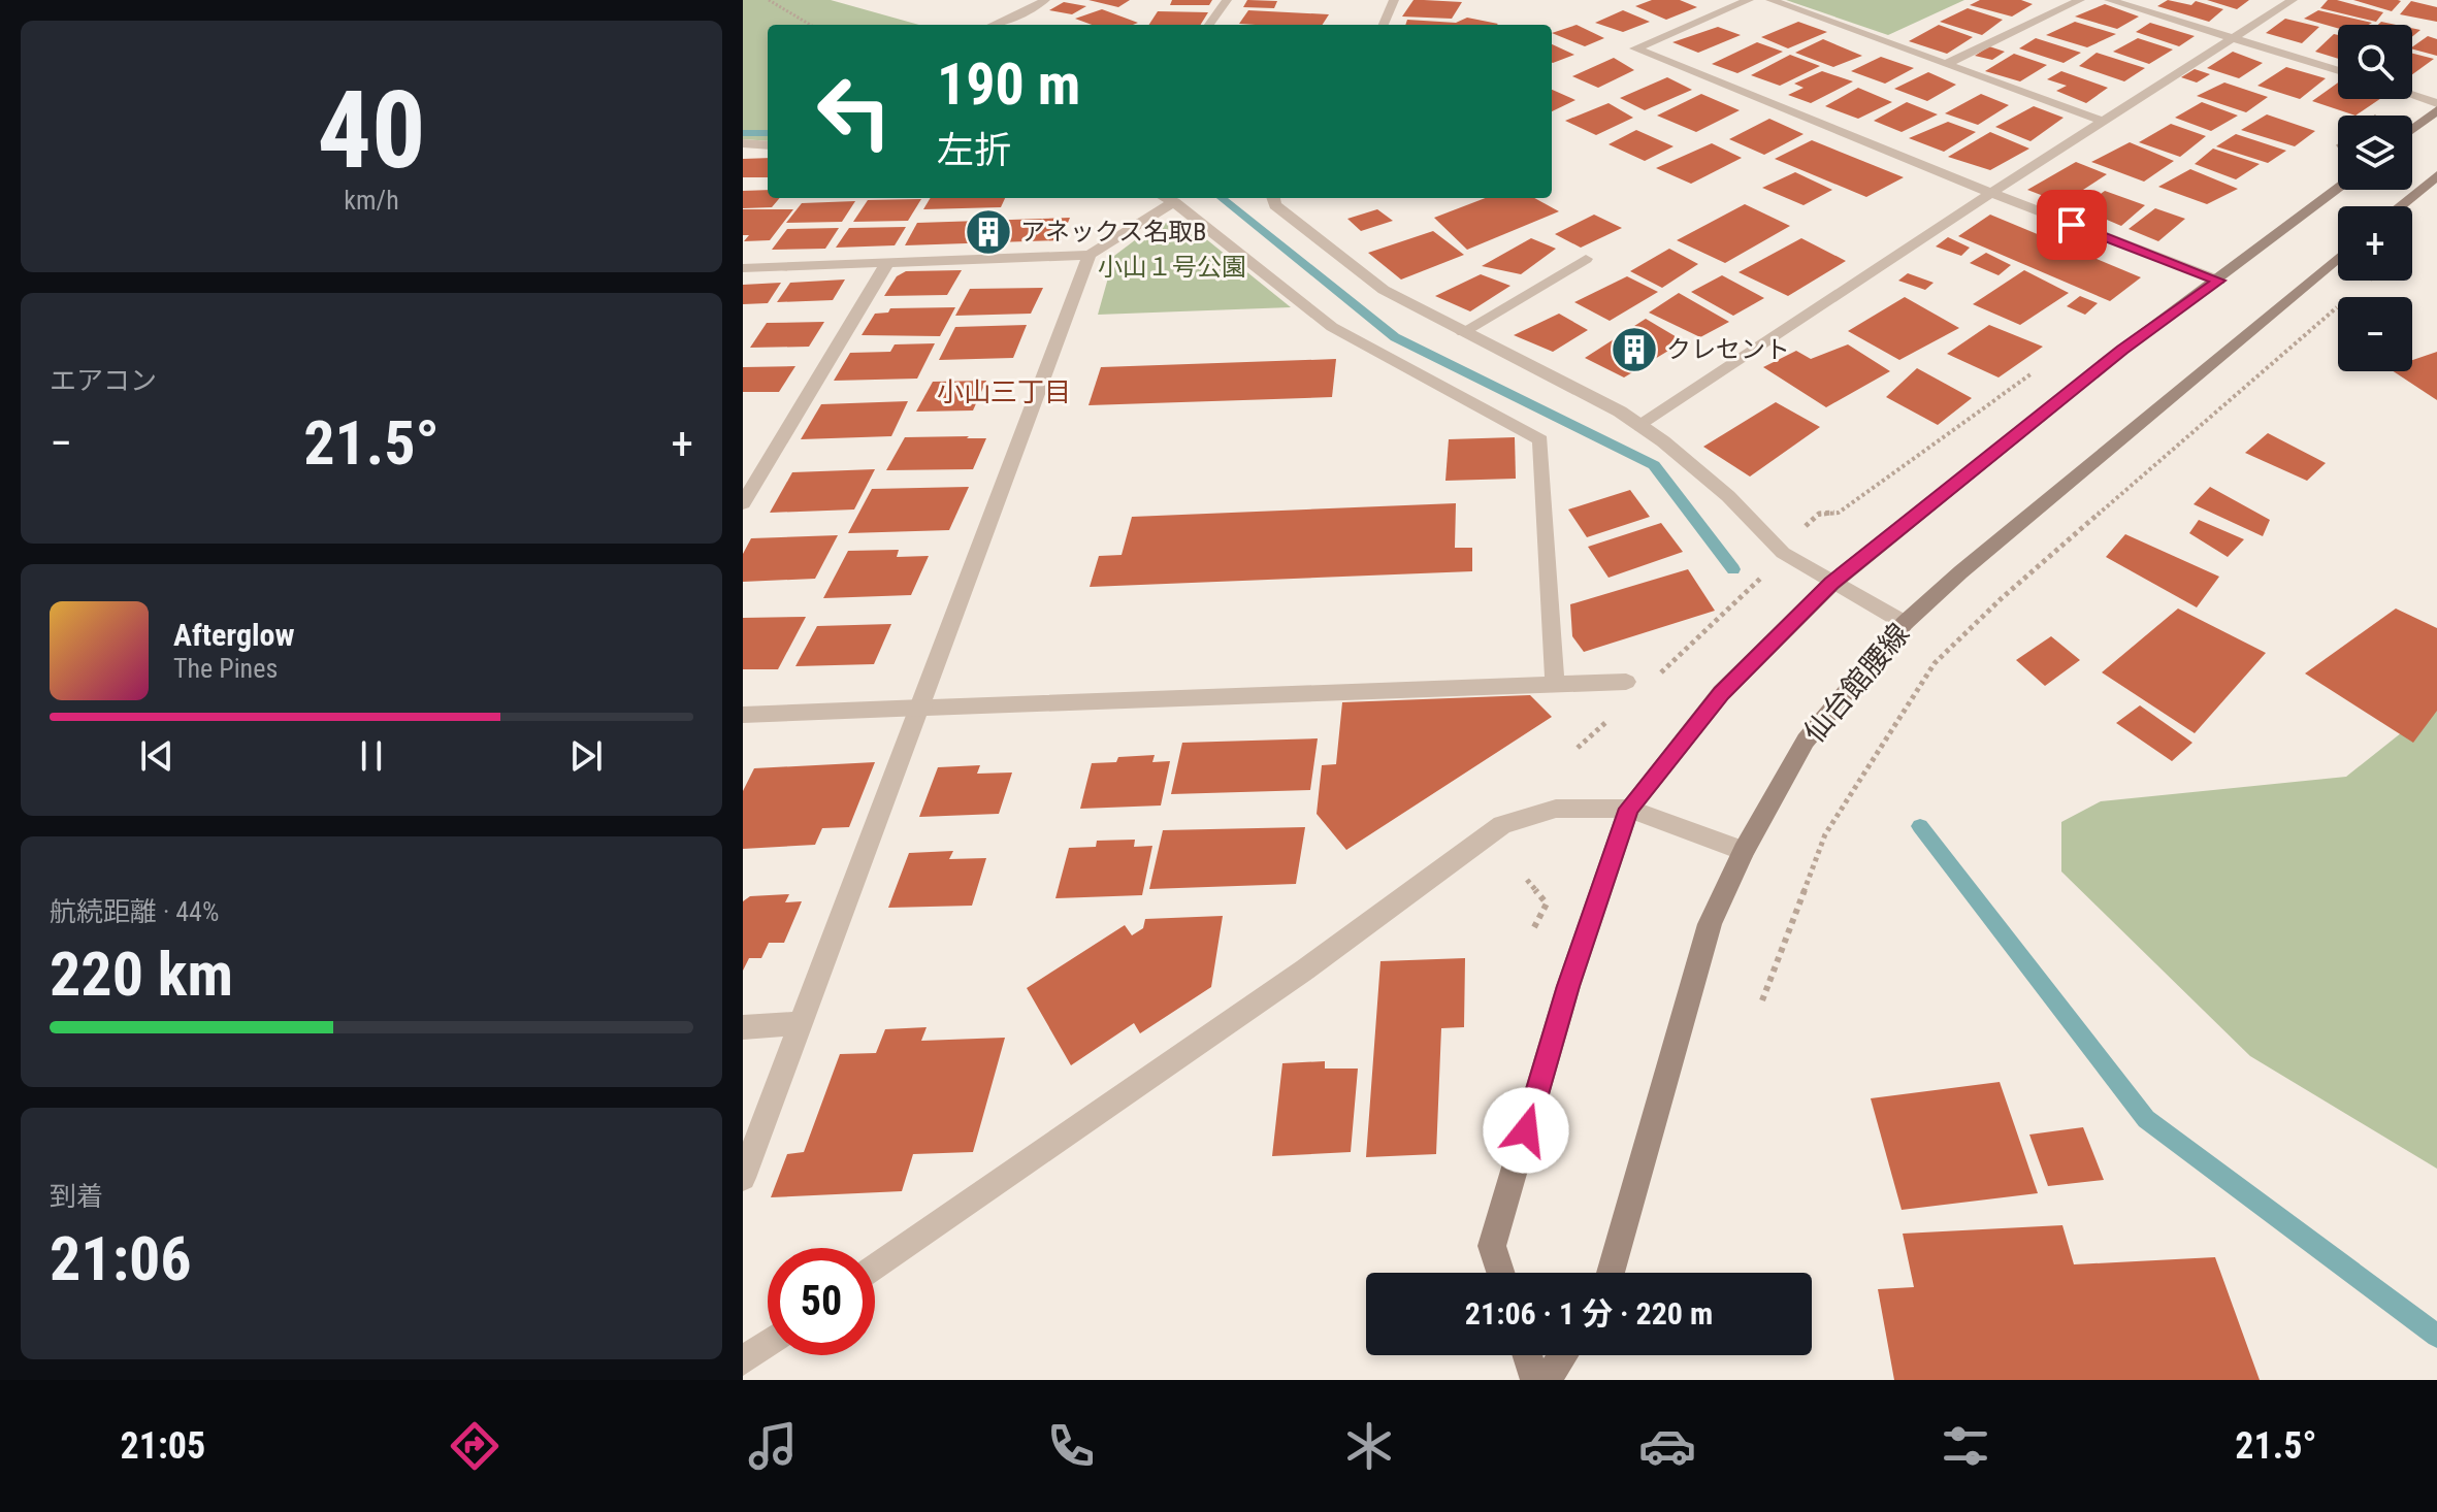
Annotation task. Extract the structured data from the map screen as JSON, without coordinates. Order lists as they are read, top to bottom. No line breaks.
{"streets":{"main road":["仙台館腰線"]},"districts":["小山三丁目"],"parks":["小山１号公園"],"places":{"building":["アネックス名取B","クレセント"]},"page":{"tile":[["40","km/h"],"エアコン",["航続距離 · 44%","220 km"],["到着","21:06"]],"map_buttons":["+","−"],"turn":["190 m","左折"],"heat":["−","21.5°","+"],"song":["Afterglow","The Pines"],"limit":"50","trip":"21:06 · 1 分 · 220 m","tabs":["21:05","21.5°"]}}
